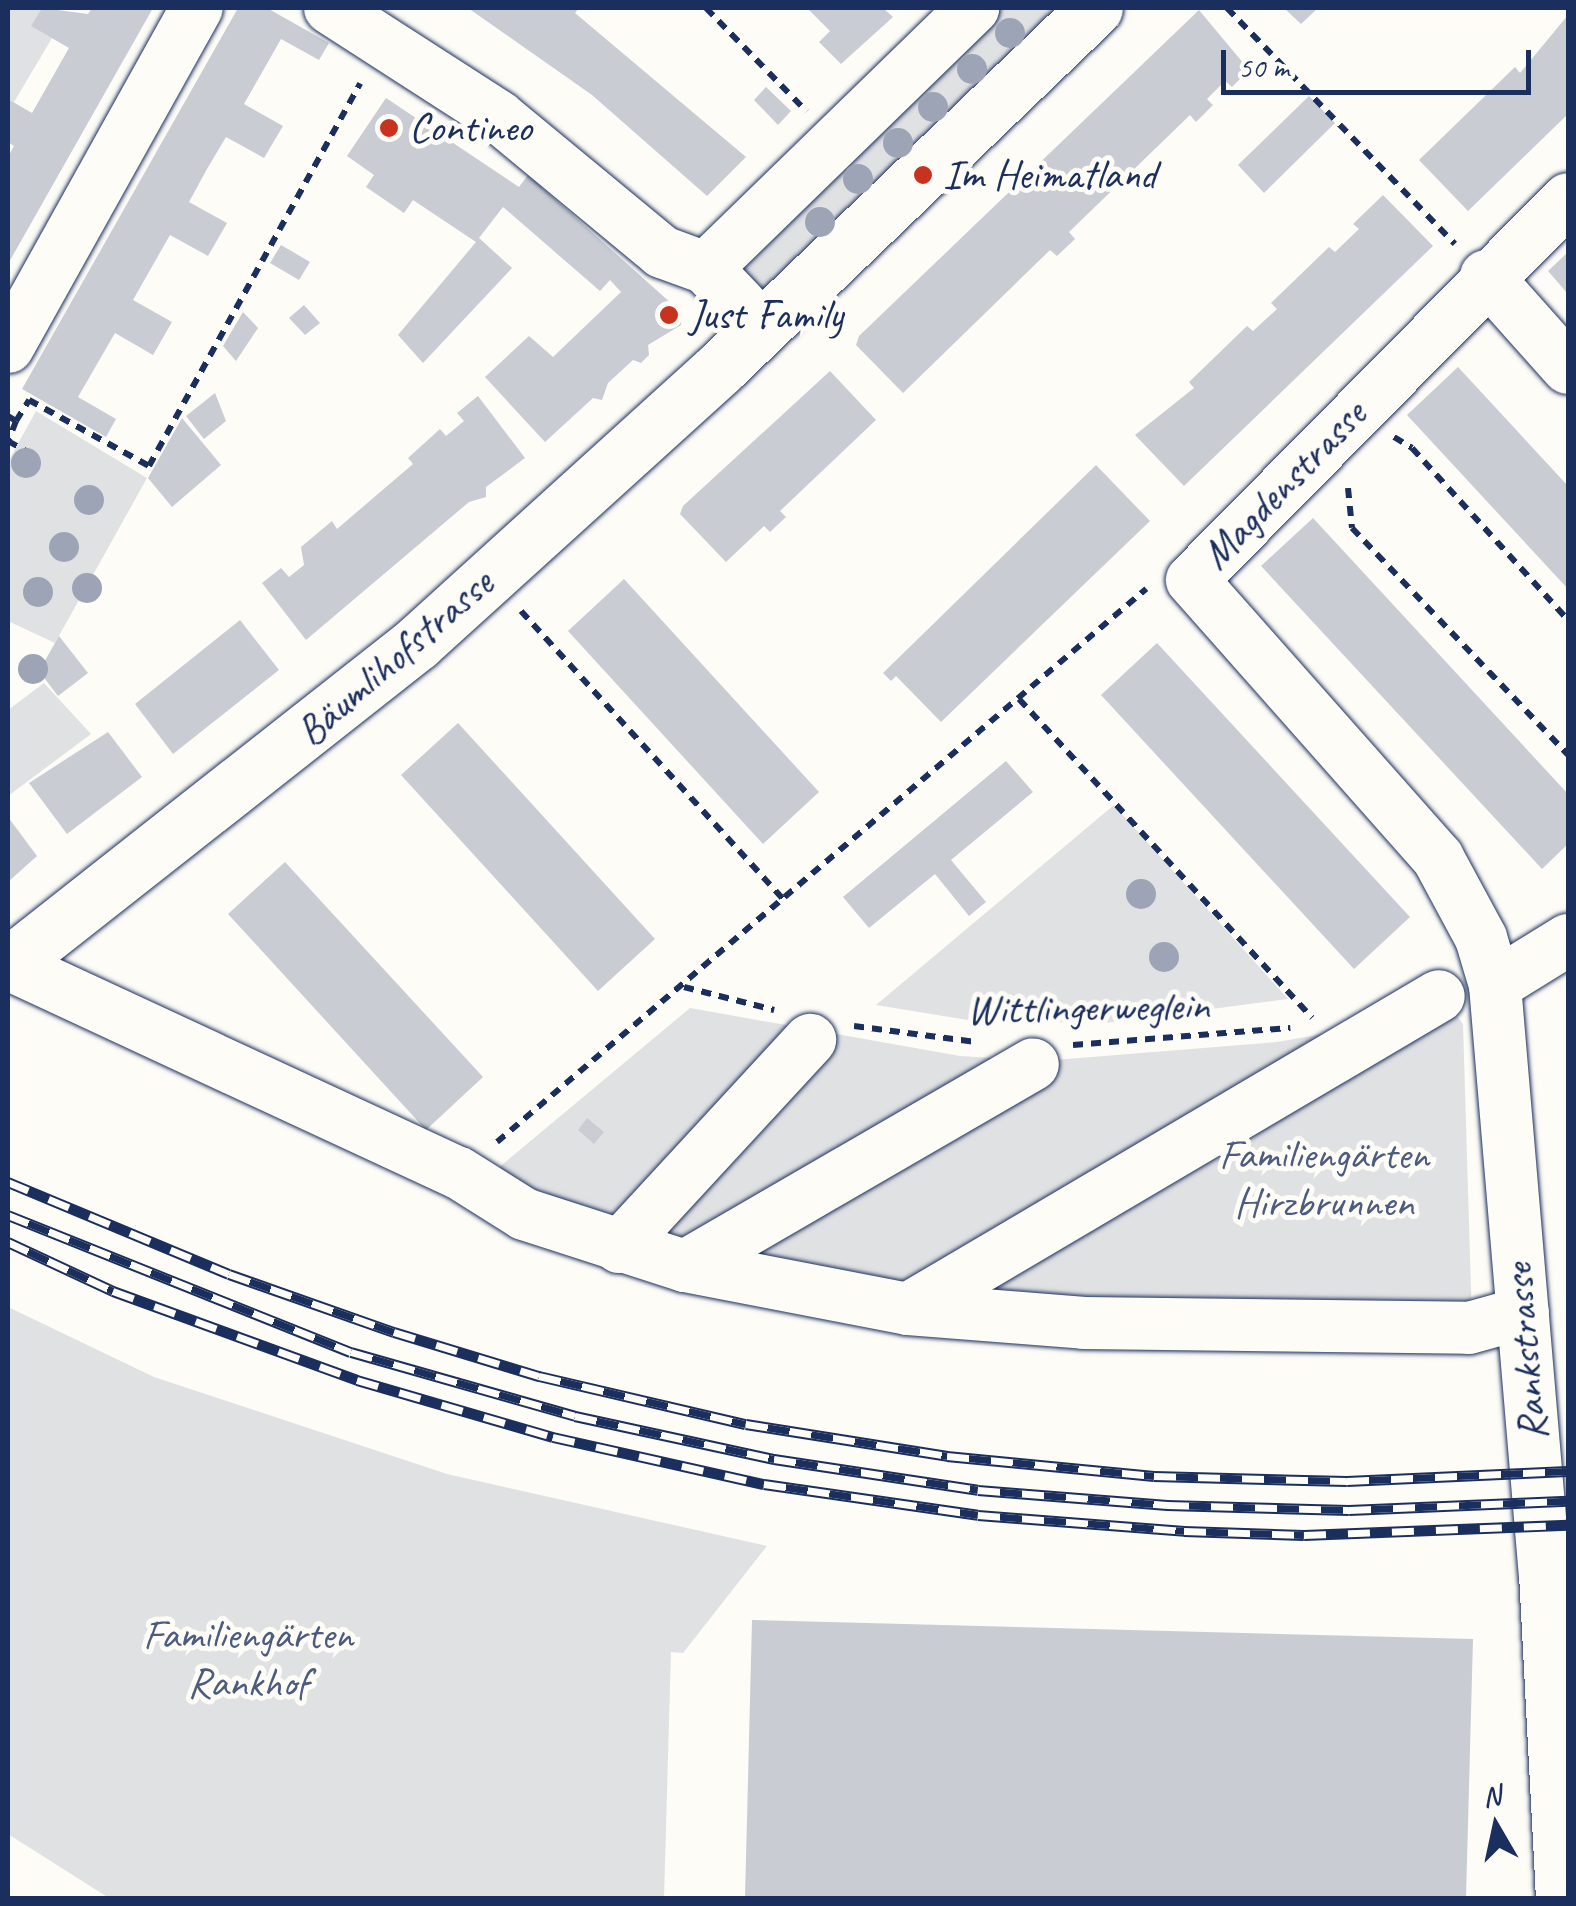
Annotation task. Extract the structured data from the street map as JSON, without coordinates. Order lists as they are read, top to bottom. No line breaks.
{"streets":{"main road":["Bäumlihofstrasse"],"street":["Magdenstrasse","Rankstrasse"],"path":["Wittlingerweglein"]},"crossings":[["Magdenstrasse","Rankstrasse"]],"parks":["Familiengärten Hirzbrunnen","Familiengärten Rankhof"],"places":["Contineo","Im Heimatland","Just Family"],"scale_bar":"50 m","north":"top"}
